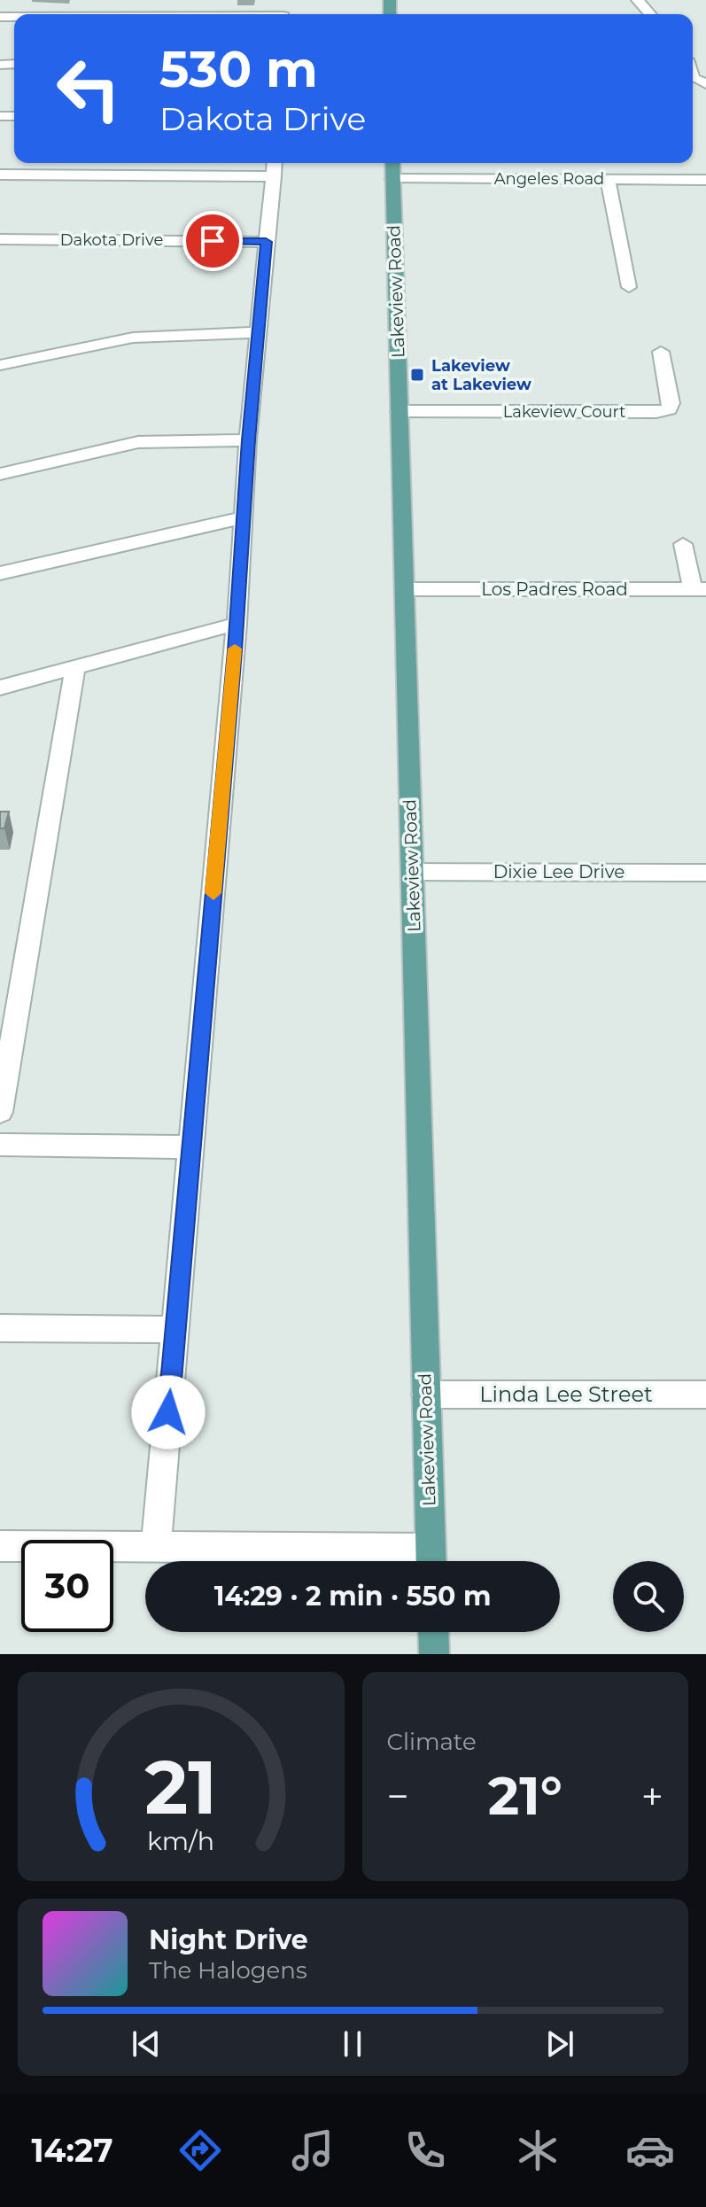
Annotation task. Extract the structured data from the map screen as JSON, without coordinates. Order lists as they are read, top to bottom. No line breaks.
{"streets":{"main road":["Lakeview Road"],"street":["Angeles Road","Dakota Drive","Lakeview Court","Los Padres Road","Dixie Lee Drive","Linda Lee Street"]},"crossings":[["Angeles Road","Lakeview Road"],["Lakeview Road","Lakeview Court"],["Lakeview Road","Los Padres Road"],["Lakeview Road","Dixie Lee Drive"],["Lakeview Road","Linda Lee Street"]],"places":{"transit":["Lakeview at Lakeview"]},"page":{"turn":["530 m","Dakota Drive"],"limit":"30","trip":"14:29 · 2 min · 550 m","tile":"Climate","heat":["−","21°","+"],"song":["Night Drive","The Halogens"],"tabs":"14:27","gauge":["21","km/h"]}}
